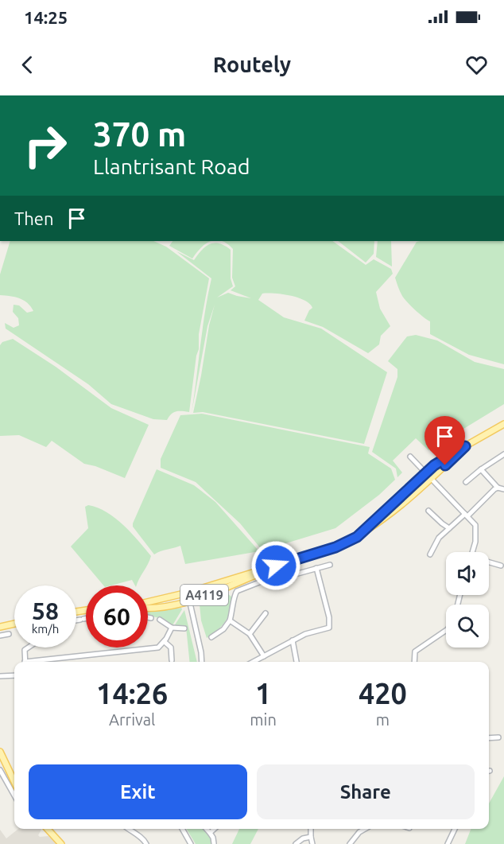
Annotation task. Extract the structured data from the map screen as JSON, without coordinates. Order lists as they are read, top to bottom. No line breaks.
{"streets":{"main road":["A4119"]},"page":{"status":"14:25","header":"Routely","turn":["370 m","Llantrisant Road"],"then":"Then","speed":"58 km/h","limit":"60","eta":["14:26","Arrival","1","min","420","m"],"buttons":["Exit","Share"]}}
